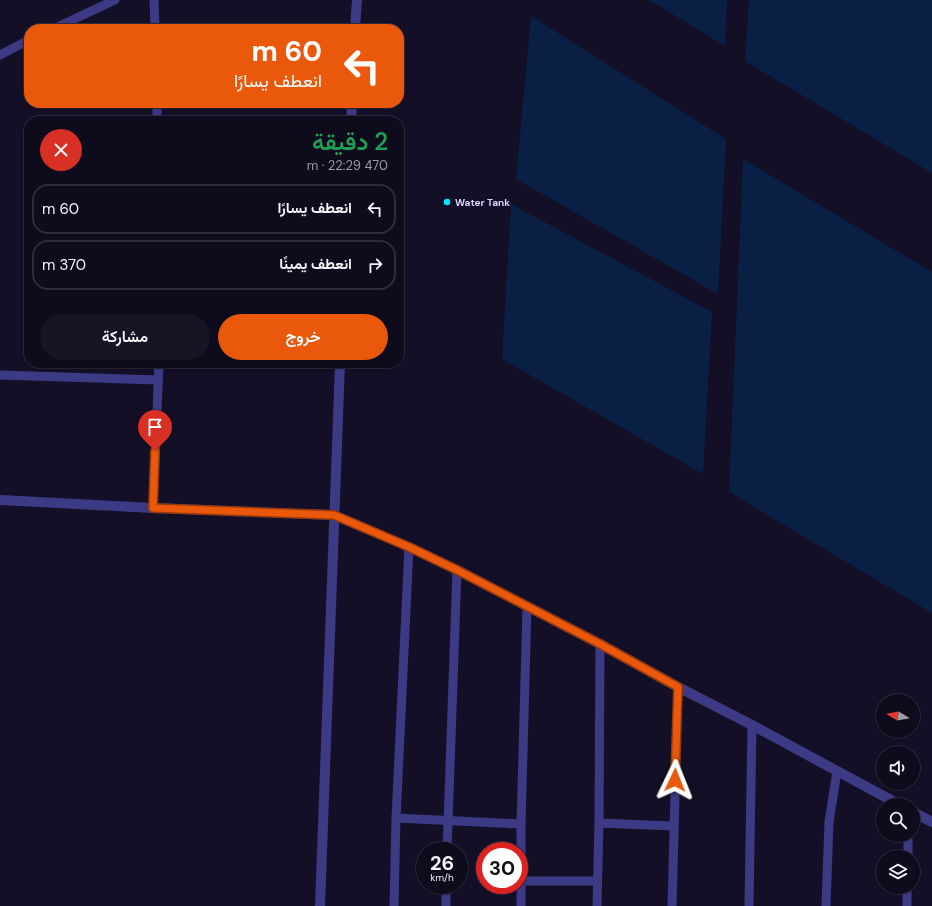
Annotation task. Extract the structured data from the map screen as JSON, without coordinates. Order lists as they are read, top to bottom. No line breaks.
{"places":["Water Tank"],"north":"left","page":{"turn":["60 m","انعطف يسارًا"],"heading":["2 دقيقة","470 m · 22:29"],"list":[{"name":"انعطف يسارًا","value":"60 m"},{"name":"انعطف يمينًا","value":"370 m"}],"buttons":["خروج","مشاركة"],"speed":"26 km/h","limit":"30"}}
